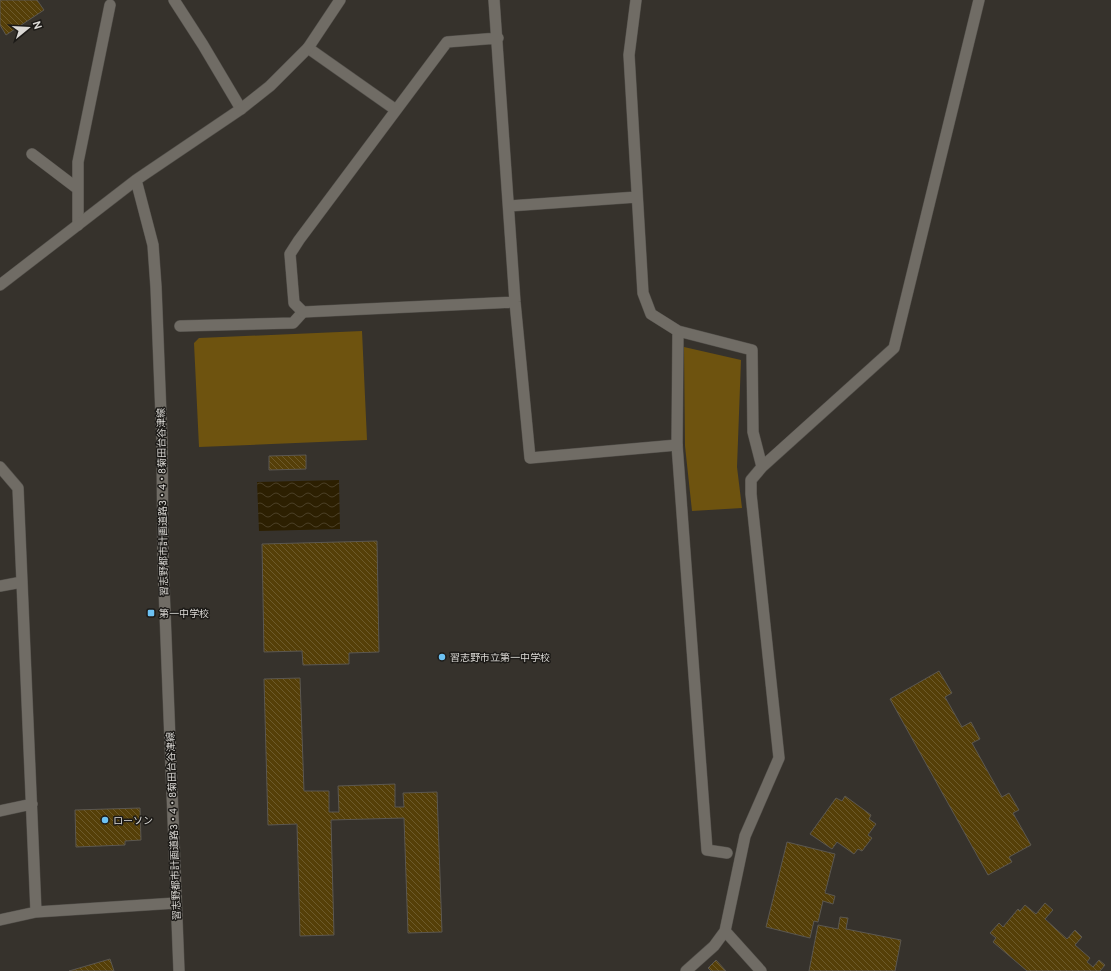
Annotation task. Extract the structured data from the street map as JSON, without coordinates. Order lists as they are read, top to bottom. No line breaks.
{"streets":{"street":["習志野都市計画道路3・4・8菊田台谷津線"]},"places":{"transit":["第一中学校"],"other":["習志野市立第一中学校","ローソン"]},"north":"right"}
